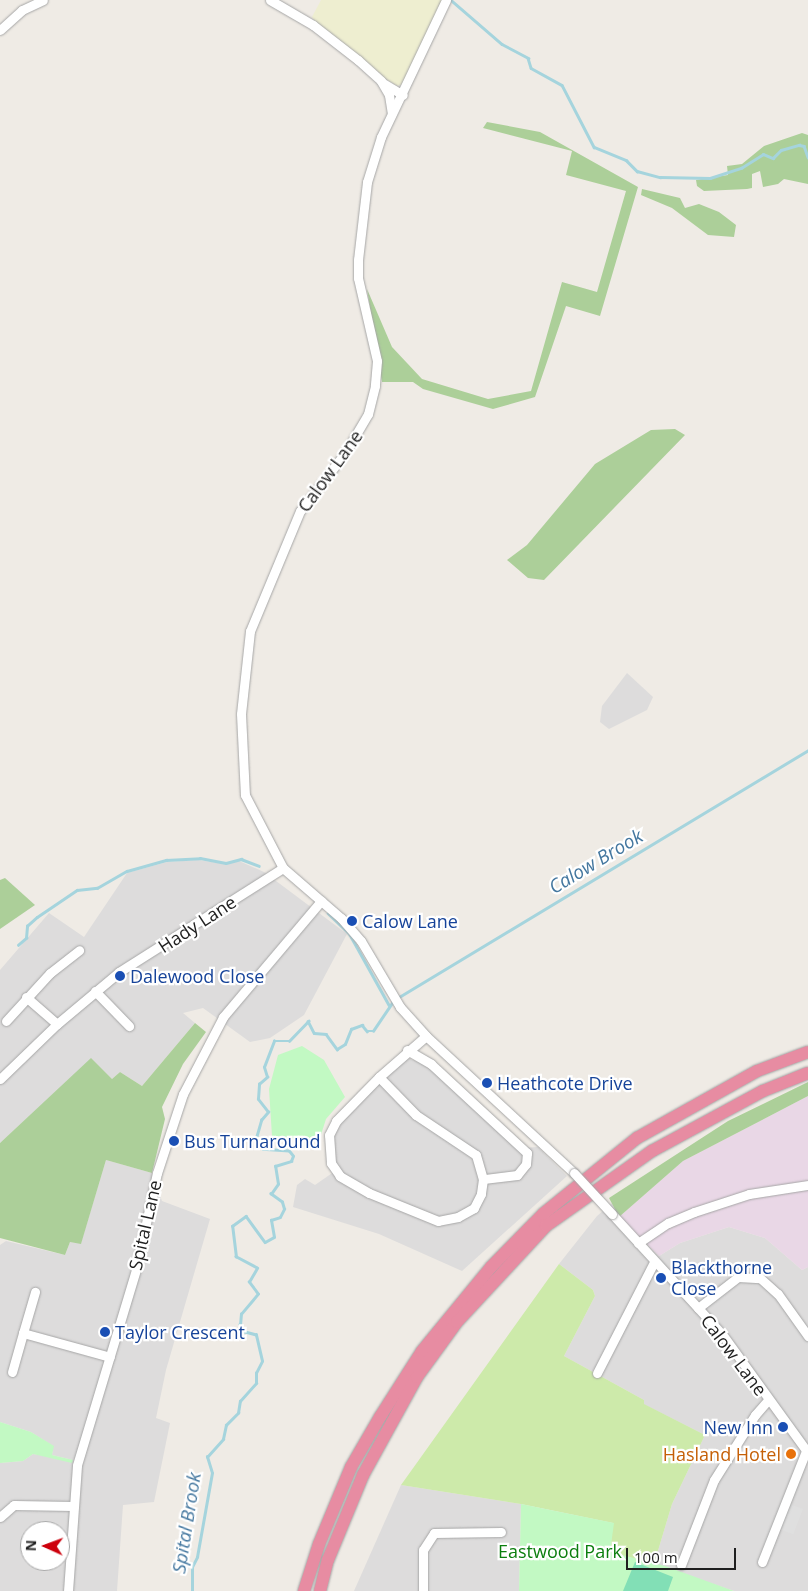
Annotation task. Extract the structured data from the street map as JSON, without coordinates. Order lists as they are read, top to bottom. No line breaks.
{"streets":{"street":["Calow Lane","Hady Lane","Spital Lane"]},"crossings":[["Calow Lane","Hady Lane"],["Calow Lane","Spital Lane"]],"water":["Calow Brook","Spital Brook"],"parks":["Eastwood Park"],"places":["Calow Lane","Dalewood Close","Heathcote Drive","Bus Turnaround","Blackthorne Close","Taylor Crescent","New Inn","Hasland Hotel"],"scale_bar":"100 m","north":"left"}
